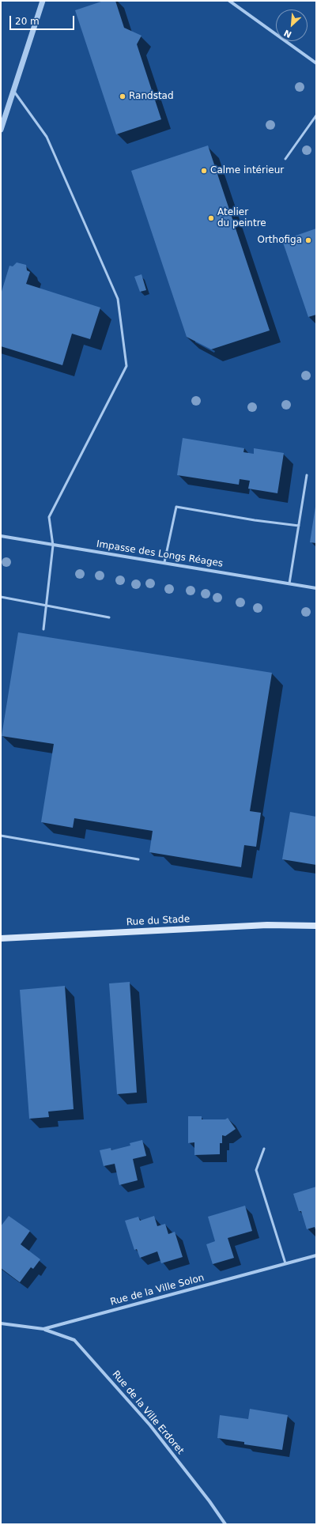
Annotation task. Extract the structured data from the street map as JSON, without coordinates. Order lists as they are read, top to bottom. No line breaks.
{"streets":{"main road":["Rue du Stade"],"street":["Impasse des Longs Réages","Rue de la Ville Solon","Rue de la Ville Erdoret"]},"crossings":[["Rue de la Ville Solon","Rue de la Ville Erdoret"]],"places":["Randstad","Calme intérieur","Atelier du peintre","Orthofiga"],"scale_bar":"20 m","north":"bottom left"}
